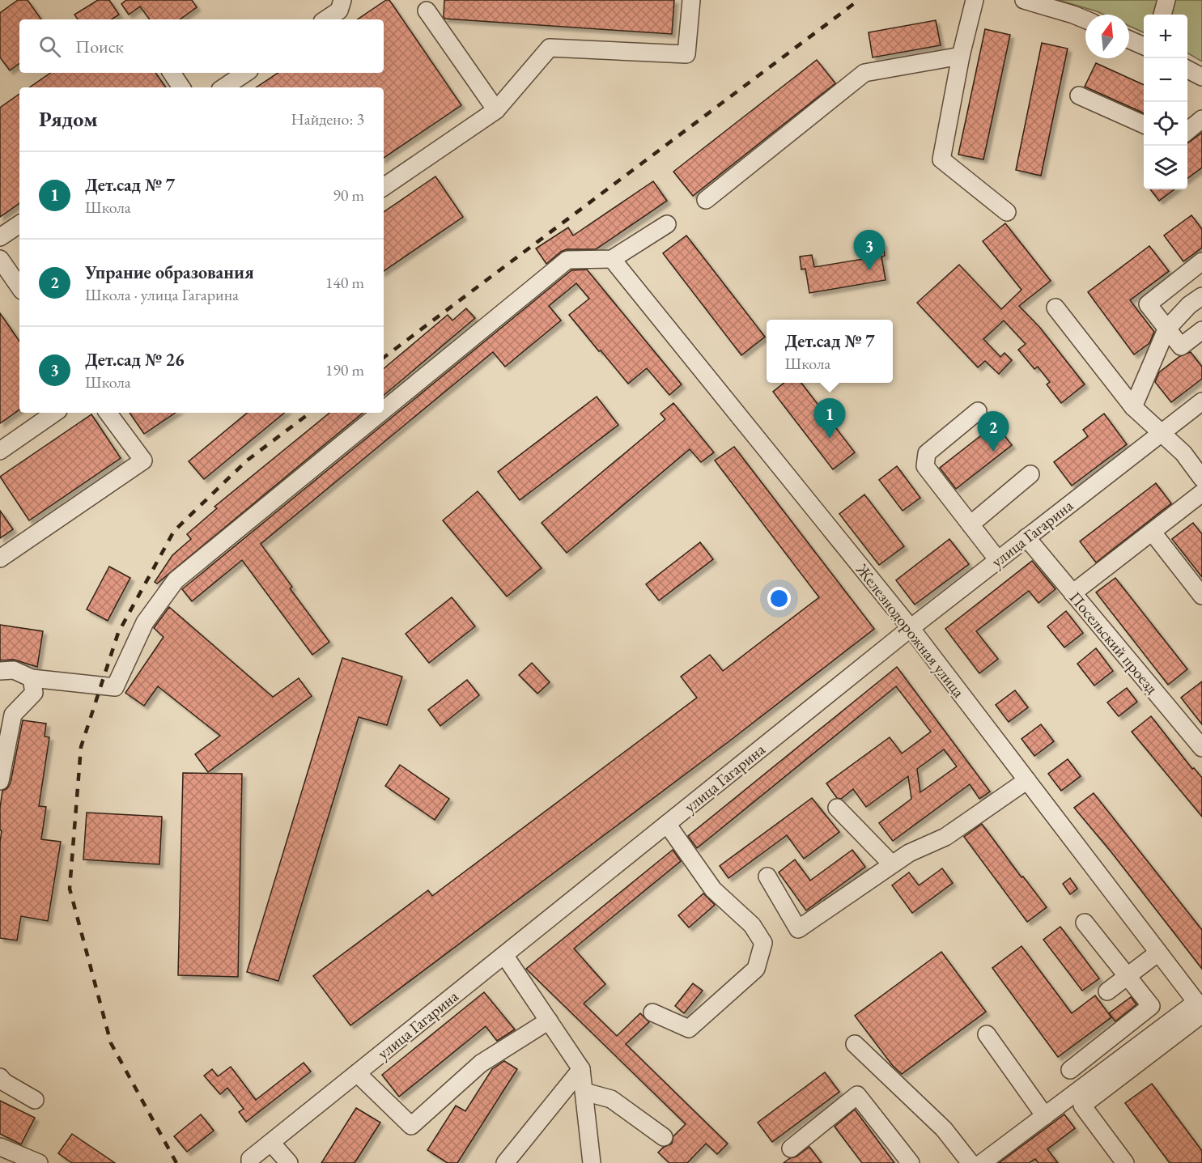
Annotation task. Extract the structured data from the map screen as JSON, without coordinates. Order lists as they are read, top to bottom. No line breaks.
{"streets":{"street":["улица Гагарина","Железнодорожная улица","Посельский проезд"]},"crossings":[["улица Гагарина","Железнодорожная улица"],["улица Гагарина","Посельский проезд"]],"north":"top","page":{"map_buttons":["+","−"],"search":"Поиск","heading":["Рядом","Найдено: 3"],"list":[{"mark":"1","name":"Дет.сад № 7","note":"Школа","value":"90 m"},{"mark":"2","name":"Упрание образования","note":"Школа · улица Гагарина","value":"140 m"},{"mark":"3","name":"Дет.сад № 26","note":"Школа","value":"190 m"}],"pins":["3","1","2"],"popup":["Дет.сад № 7","Школа"]}}
